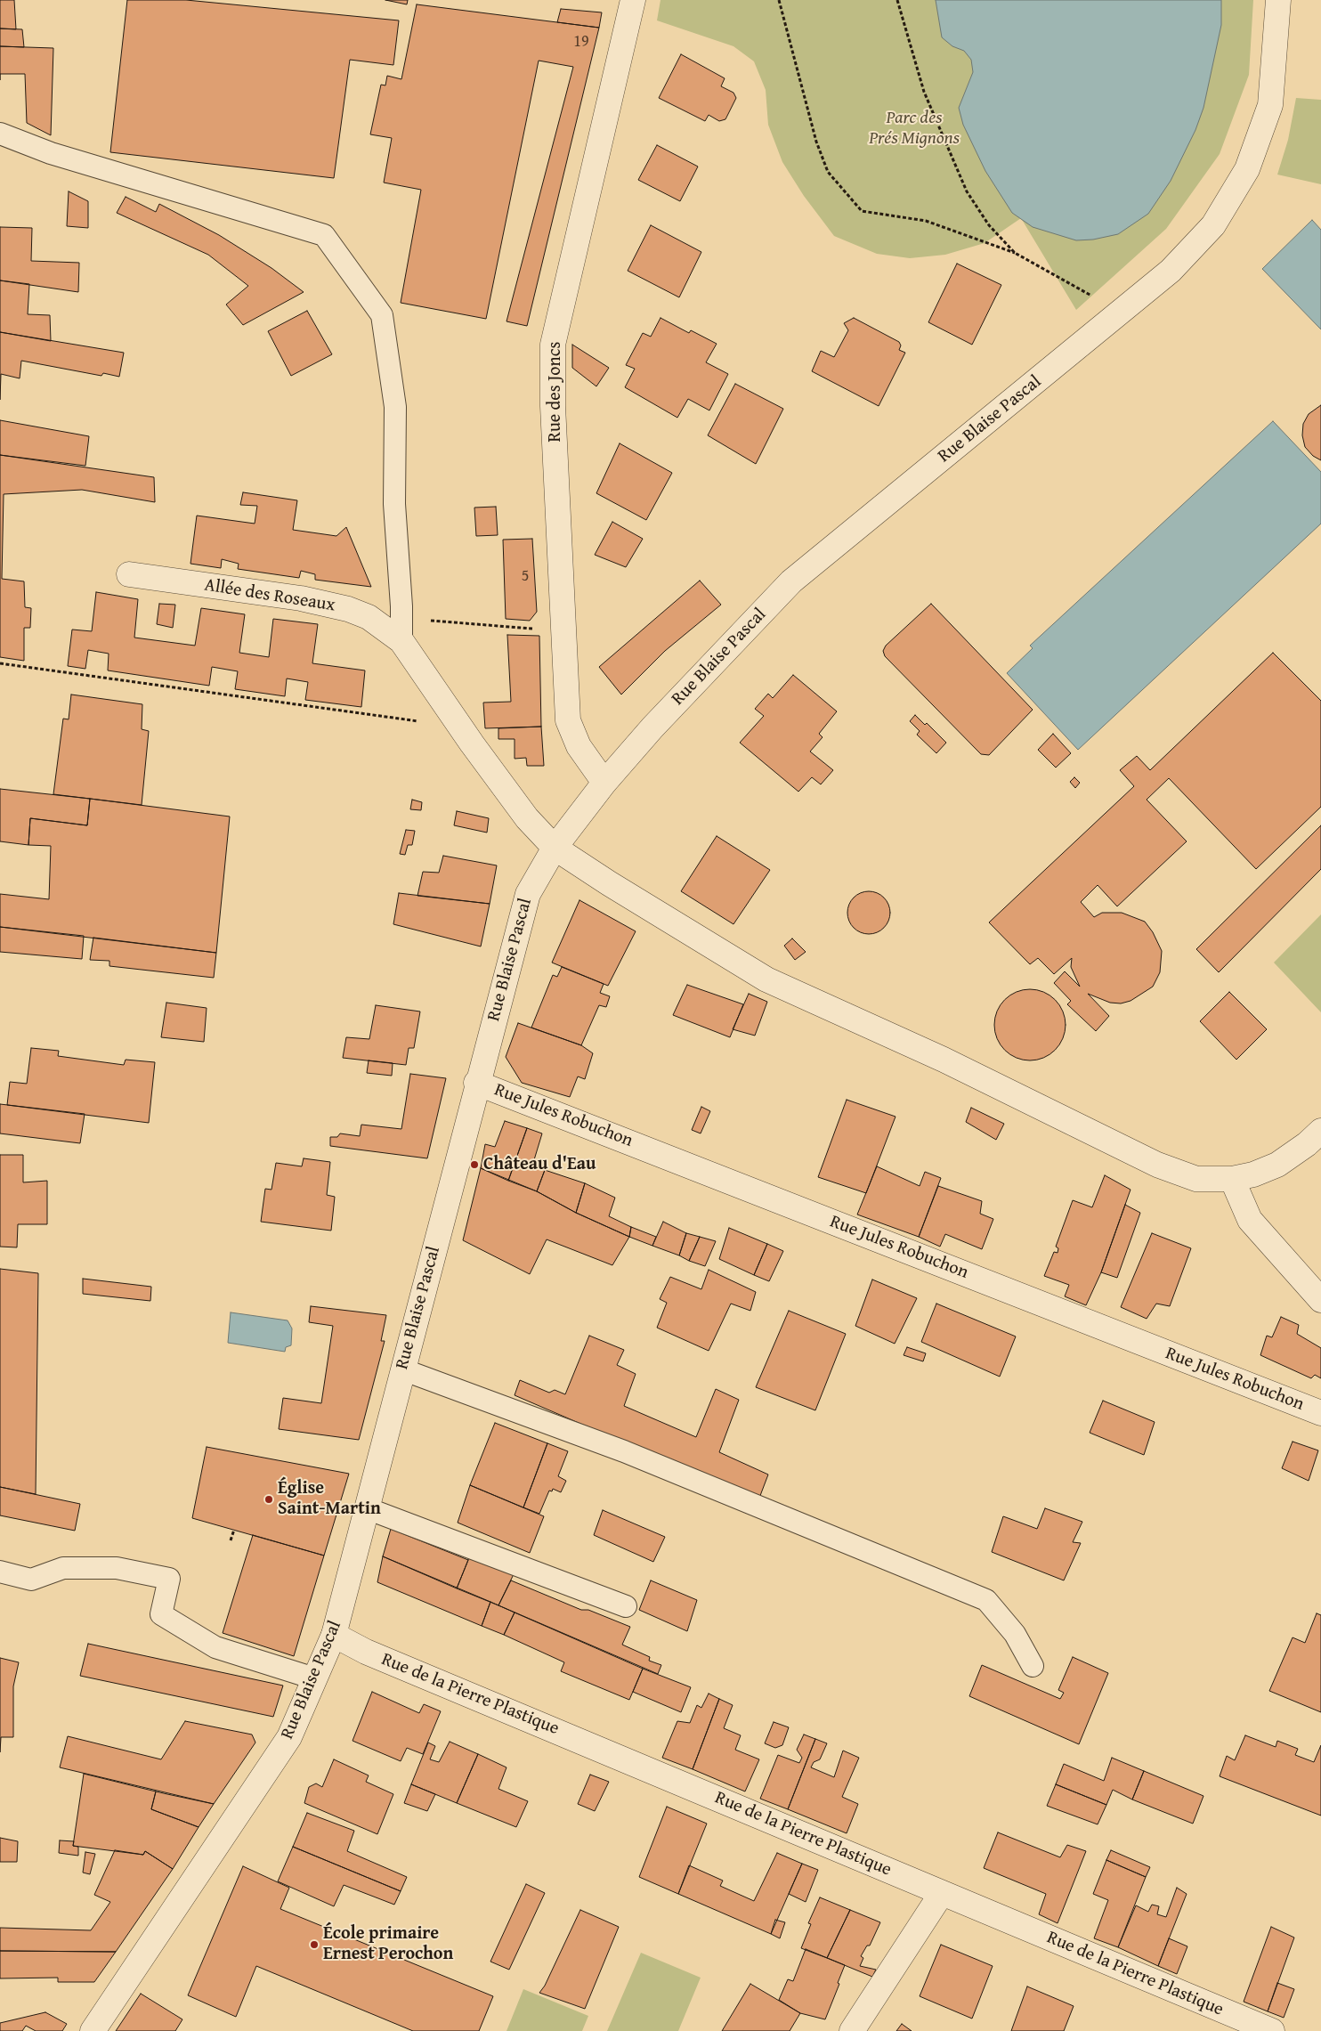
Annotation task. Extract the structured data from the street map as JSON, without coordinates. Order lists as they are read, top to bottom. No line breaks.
{"streets":{"street":["Rue des Joncs","Rue Blaise Pascal","Allée des Roseaux","Rue Jules Robuchon","Rue de la Pierre Plastique"]},"crossings":[["Rue des Joncs","Rue Blaise Pascal"],["Rue Blaise Pascal","Allée des Roseaux"],["Rue Blaise Pascal","Rue Jules Robuchon"],["Rue Blaise Pascal","Rue de la Pierre Plastique"]],"parks":["Parc des Prés Mignons"],"places":["Château d'Eau","Église Saint-Martin","École primaire Ernest Perochon"],"house_numbers":["19","5"]}
